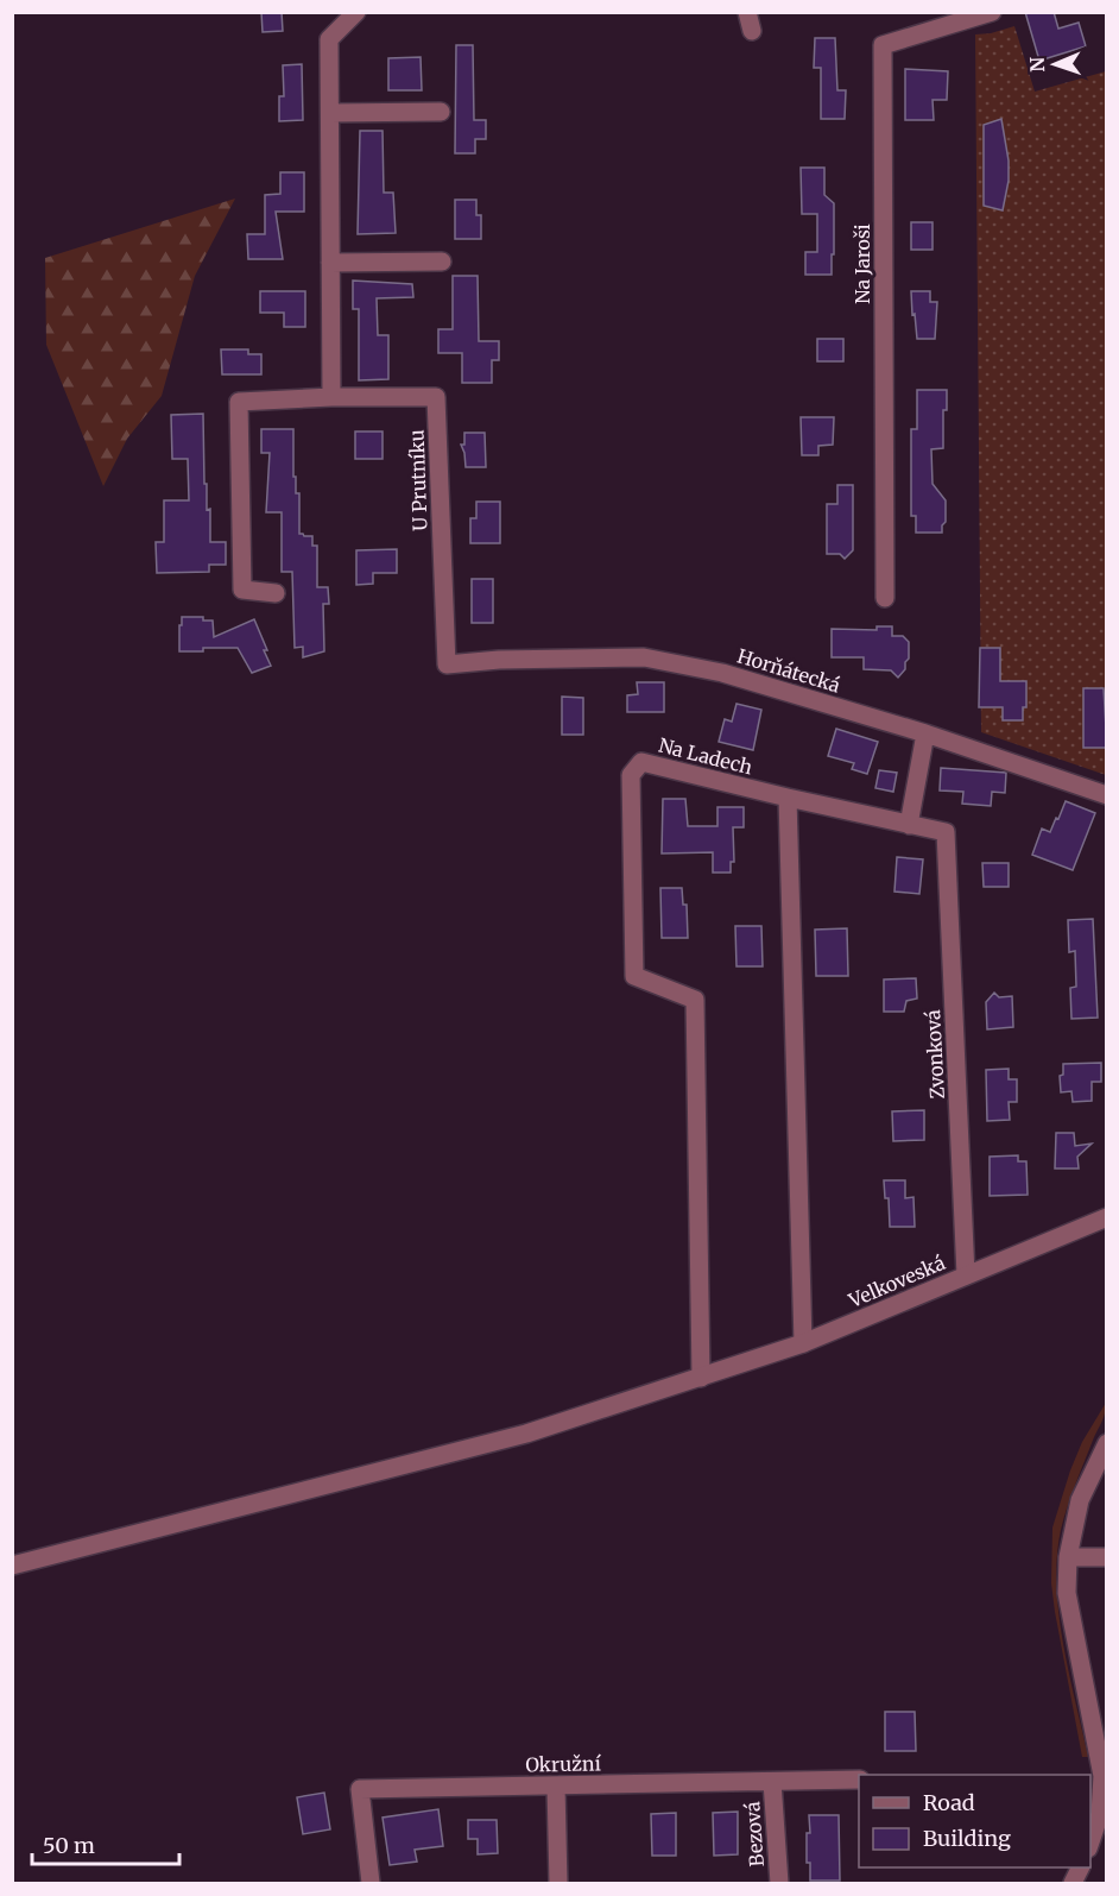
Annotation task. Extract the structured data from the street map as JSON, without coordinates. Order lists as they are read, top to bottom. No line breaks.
{"streets":{"street":["Na Jaroši","U Prutníku","Horňátecká","Na Ladech","Zvonková","Velkoveská","Okružní","Bezová"]},"crossings":[["U Prutníku","Horňátecká"],["Na Ladech","Velkoveská"],["Zvonková","Velkoveská"],["Okružní","Bezová"]],"legend":["Road","Building"],"scale_bar":"50 m","north":"left"}
